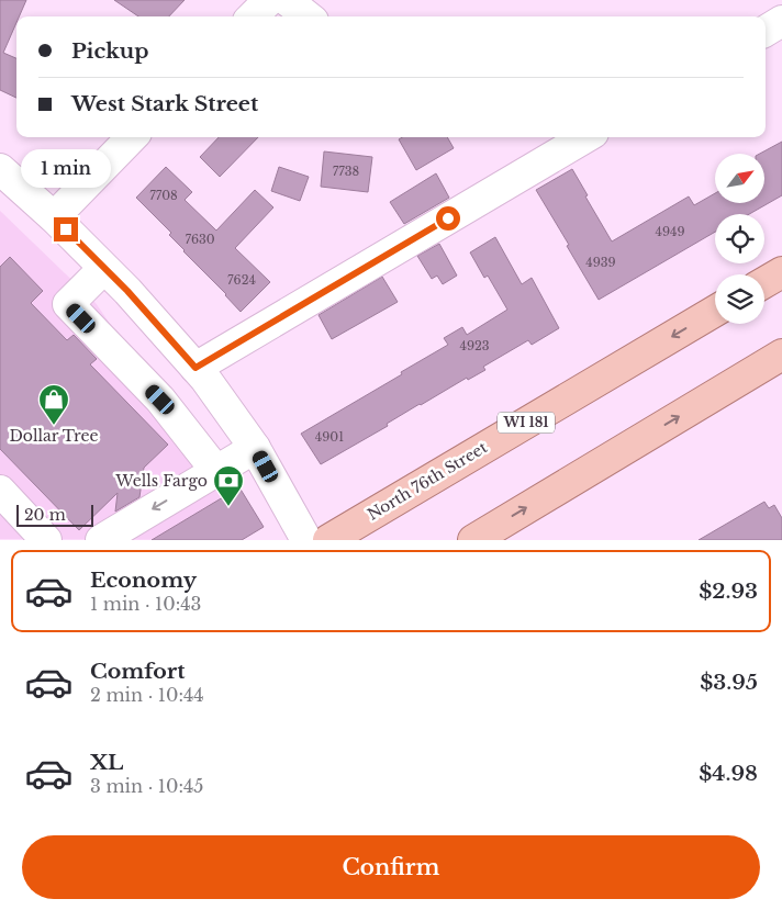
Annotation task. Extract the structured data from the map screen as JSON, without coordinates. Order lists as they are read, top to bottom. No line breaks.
{"streets":{"main road":["WI 181","North 76th Street"]},"places":{"shop":["Dollar Tree"],"bank":["Wells Fargo"]},"house_numbers":["7738","7708","4949","7630","4939","7624","4923","4901"],"scale_bar":"20 m","north":"top right","page":{"banner":["Pickup","West Stark Street"],"bubble":"1 min","scale":"20 m","list":[{"name":"Economy","note":"1 min · 10:43","value":"$2.93"},{"name":"Comfort","note":"2 min · 10:44","value":"$3.95"},{"name":"XL","note":"3 min · 10:45","value":"$4.98"}],"buttons":"Confirm"}}
